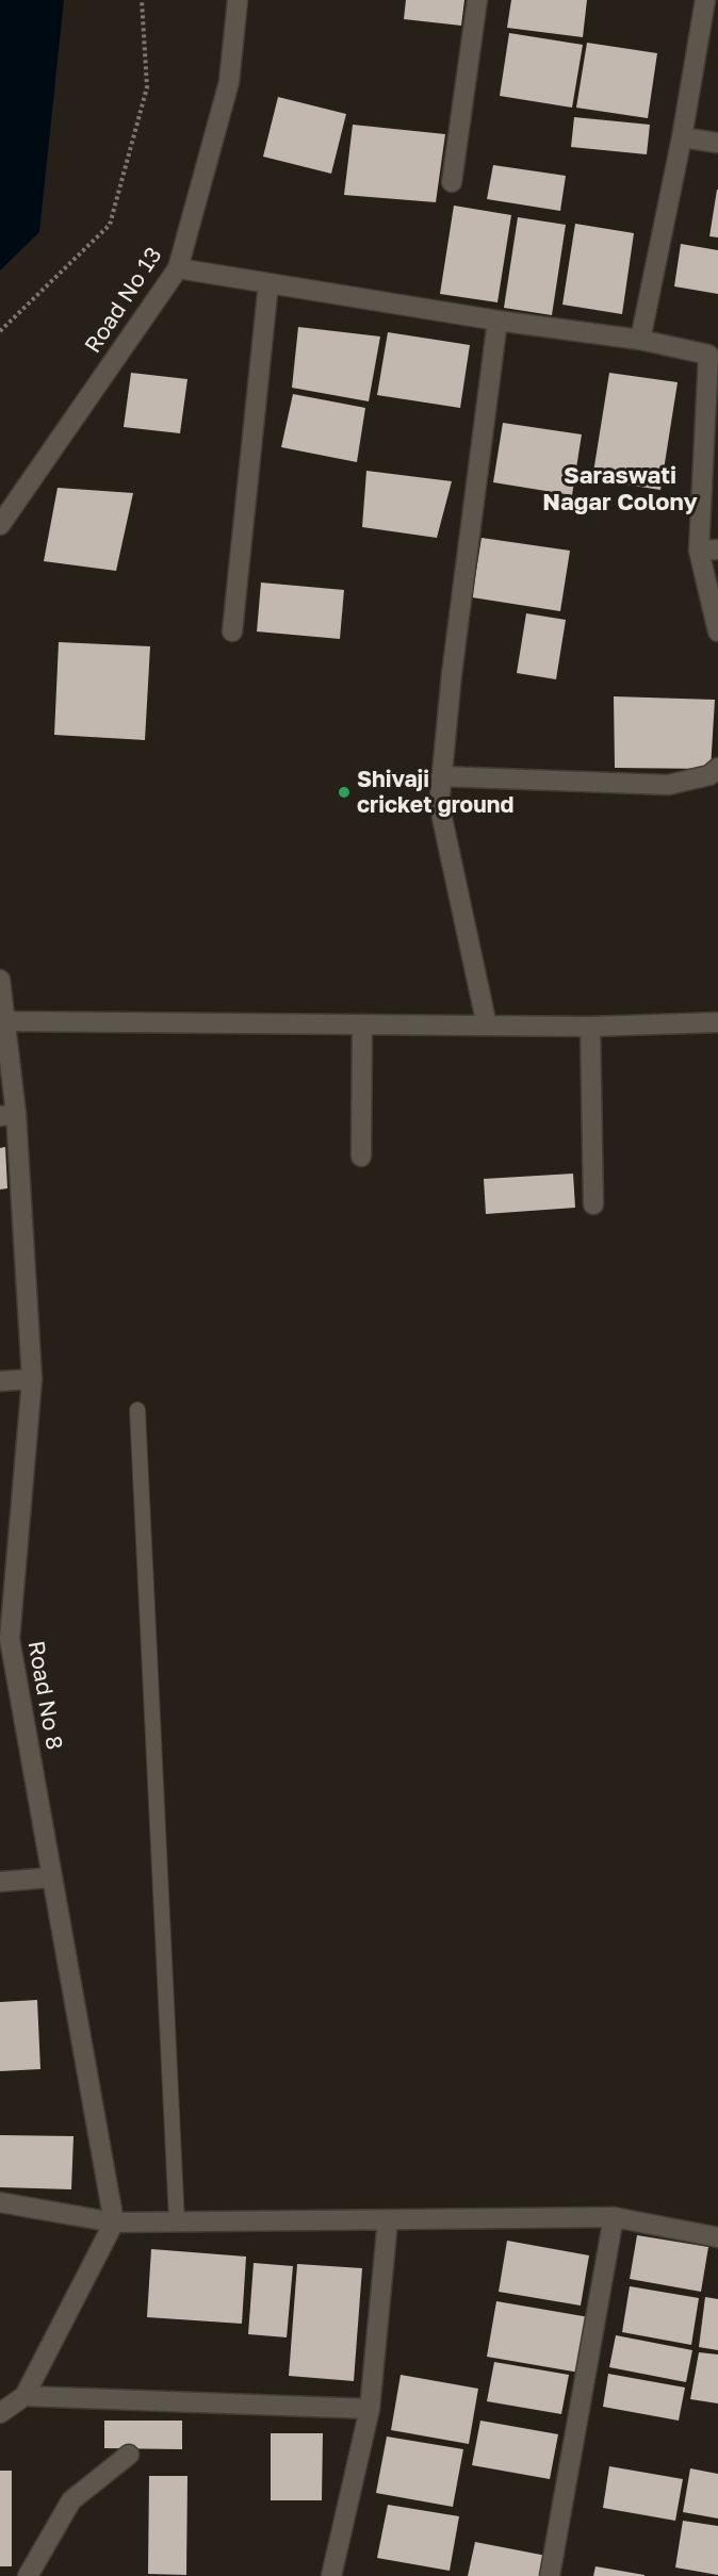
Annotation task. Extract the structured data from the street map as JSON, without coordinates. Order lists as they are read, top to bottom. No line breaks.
{"streets":{"street":["Road No 13","Road No 8"]},"districts":["Saraswati Nagar Colony"],"places":["Shivaji cricket ground"]}
